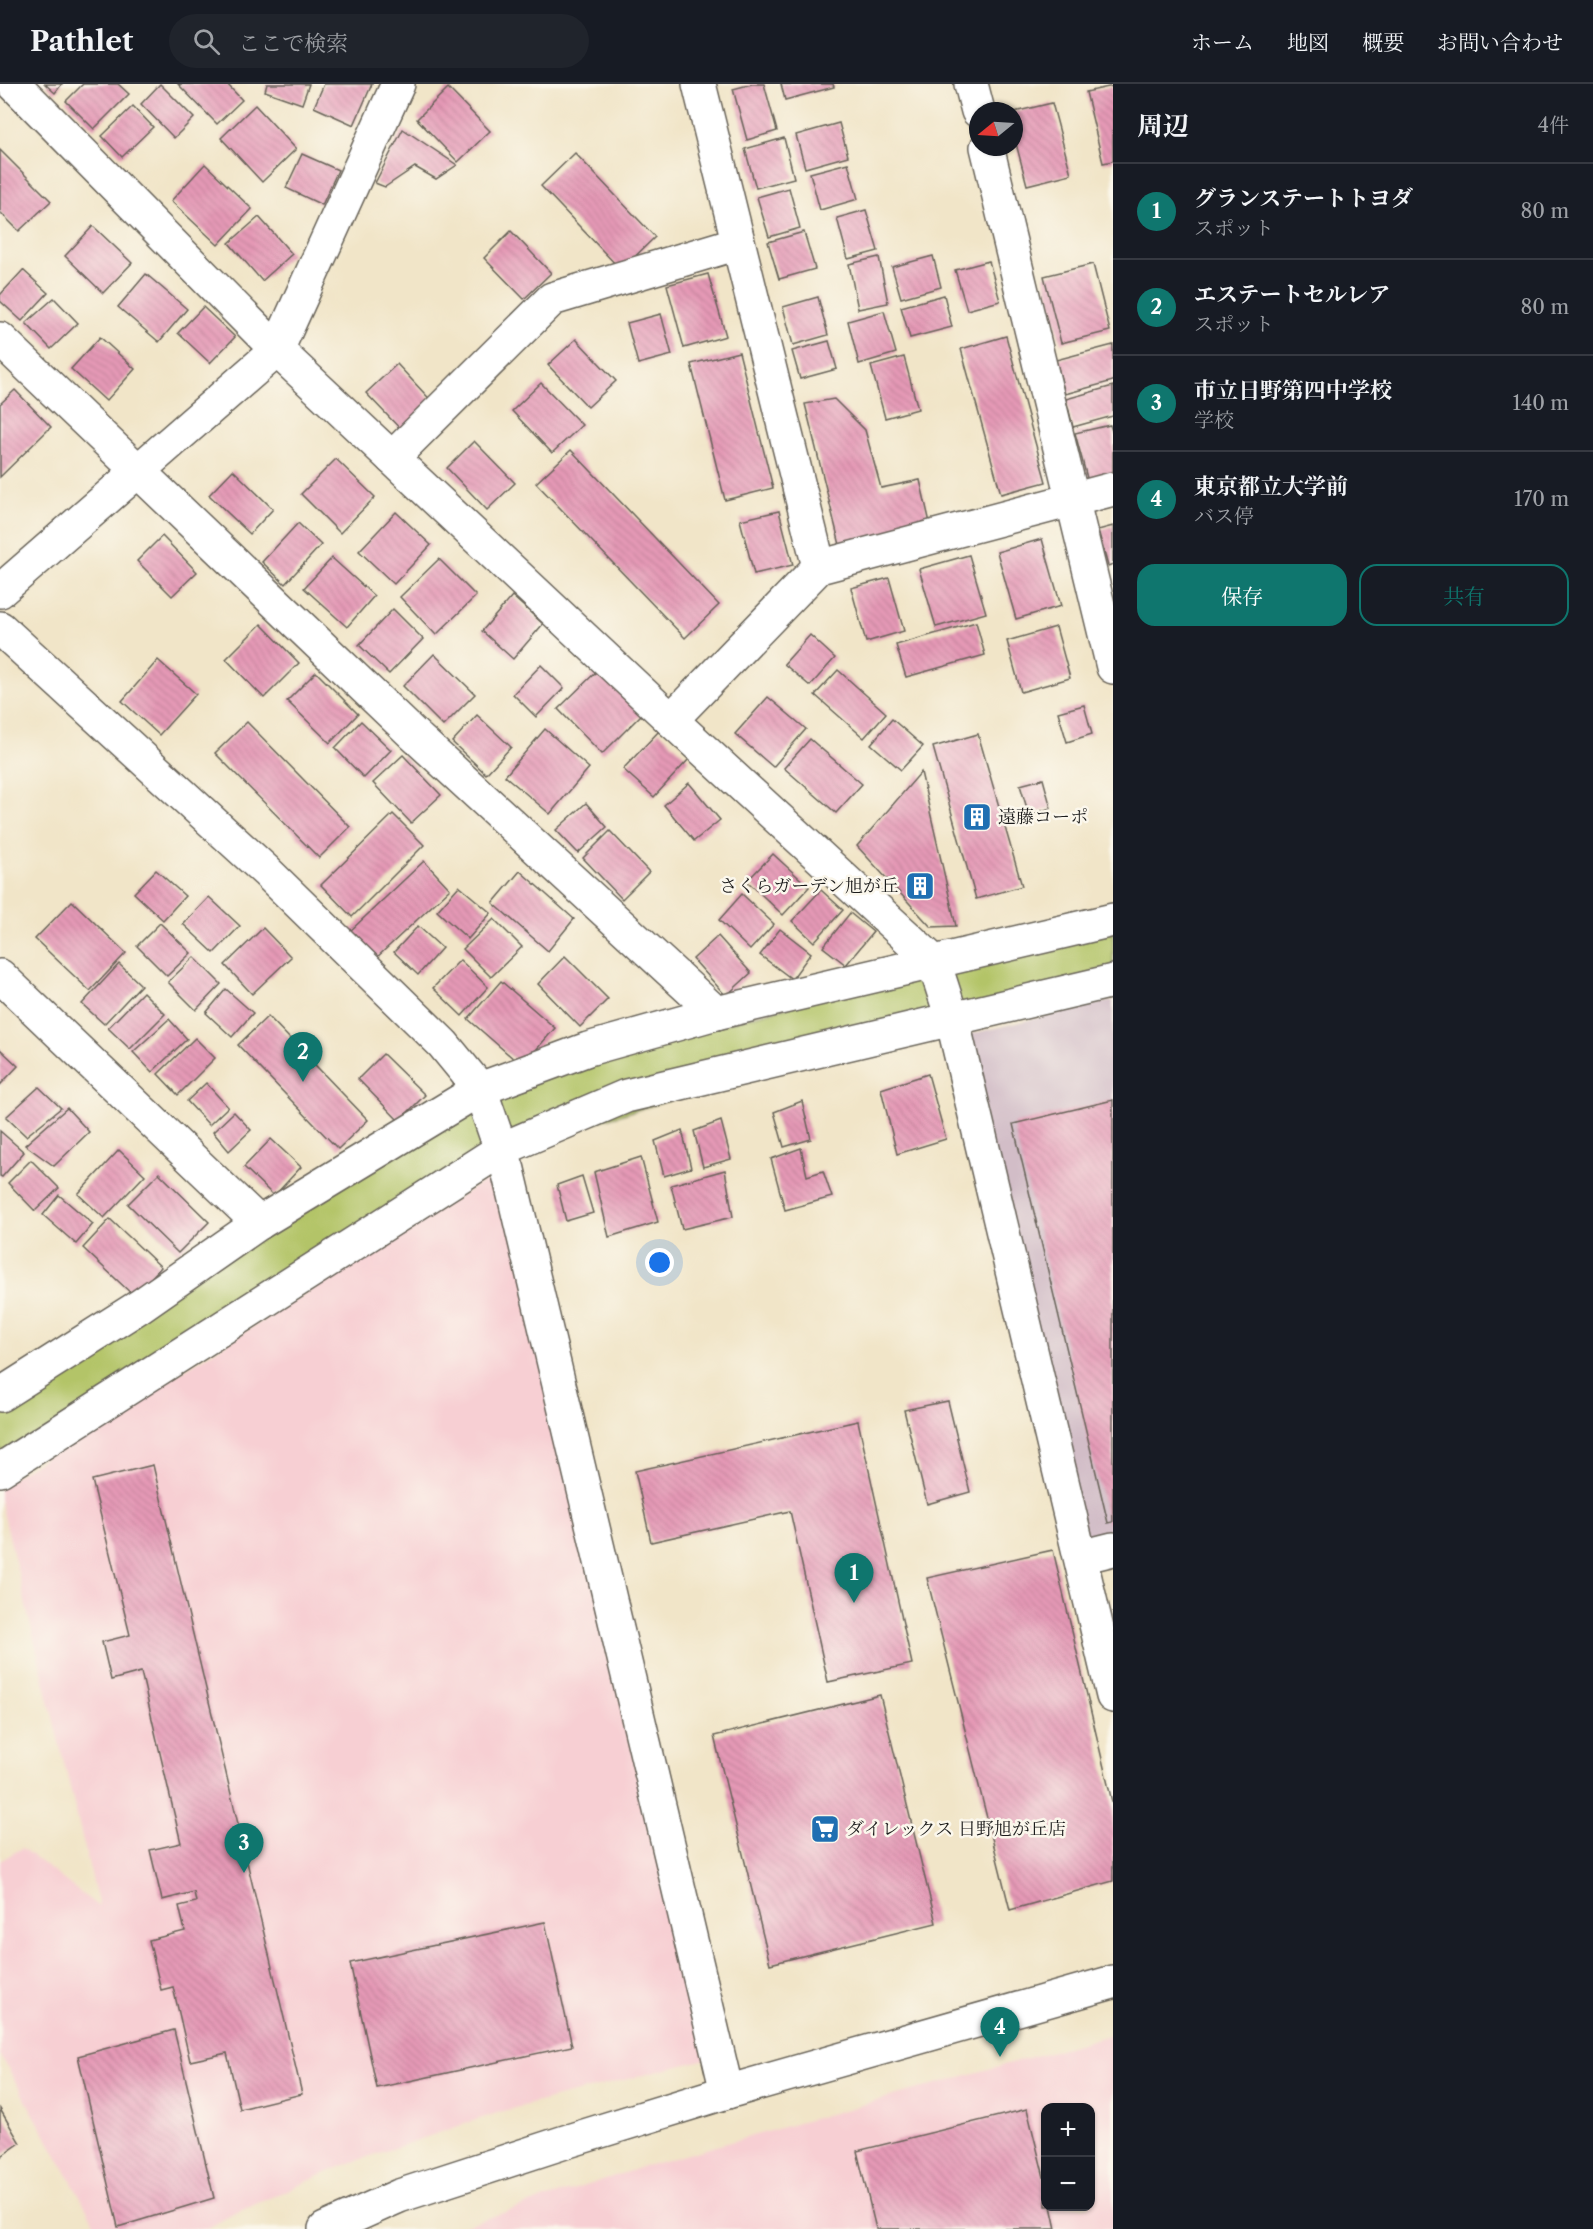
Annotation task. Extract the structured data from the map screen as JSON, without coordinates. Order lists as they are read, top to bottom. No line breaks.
{"places":{"building":["遠藤コーポ","さくらガーデン旭が丘"],"supermarket":["ダイレックス 日野旭が丘店"]},"north":"left","page":{"header":"Pathlet","search":"ここで検索","nav":["ホーム","地図","概要","お問い合わせ"],"heading":["周辺","4件"],"list":[{"mark":"1","name":"グランステートトヨダ","note":"スポット","value":"80 m"},{"mark":"2","name":"エステートセルレア","note":"スポット","value":"80 m"},{"mark":"3","name":"市立日野第四中学校","note":"学校","value":"140 m"},{"mark":"4","name":"東京都立大学前","note":"バス停","value":"170 m"}],"buttons":["保存","共有"],"pins":["2","1","3","4"],"map_buttons":["+","−"]}}
